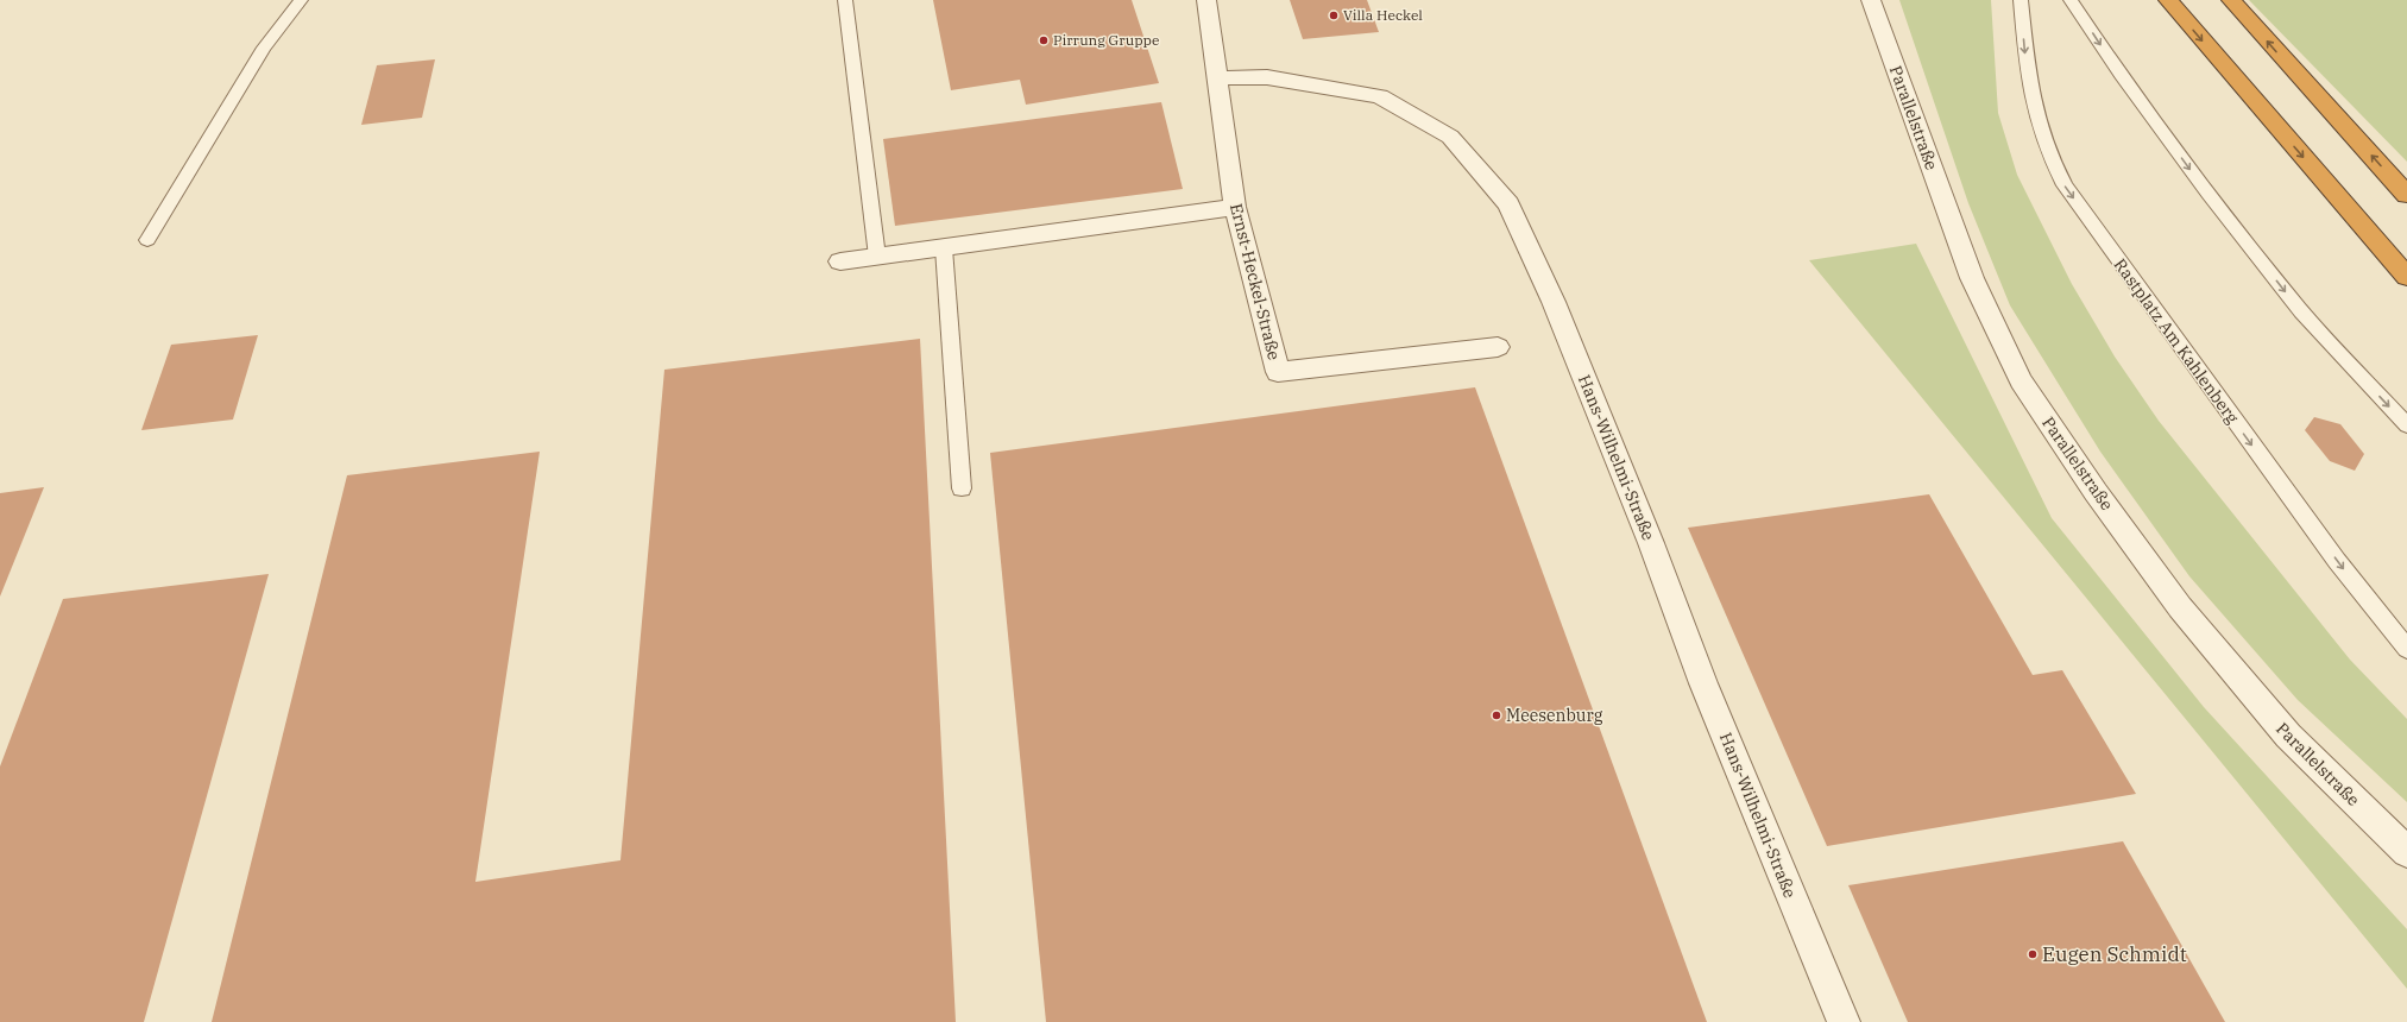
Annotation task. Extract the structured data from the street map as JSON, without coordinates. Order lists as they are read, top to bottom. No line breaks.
{"streets":{"street":["Parallelstraße","Ernst-Heckel-Straße","Hans-Wilhelmi-Straße"],"lane":["Rastplatz Am Kahlenberg"]},"crossings":[["Ernst-Heckel-Straße","Hans-Wilhelmi-Straße"]],"places":["Villa Heckel","Pirrung Gruppe","Meesenburg","Eugen Schmidt"]}
